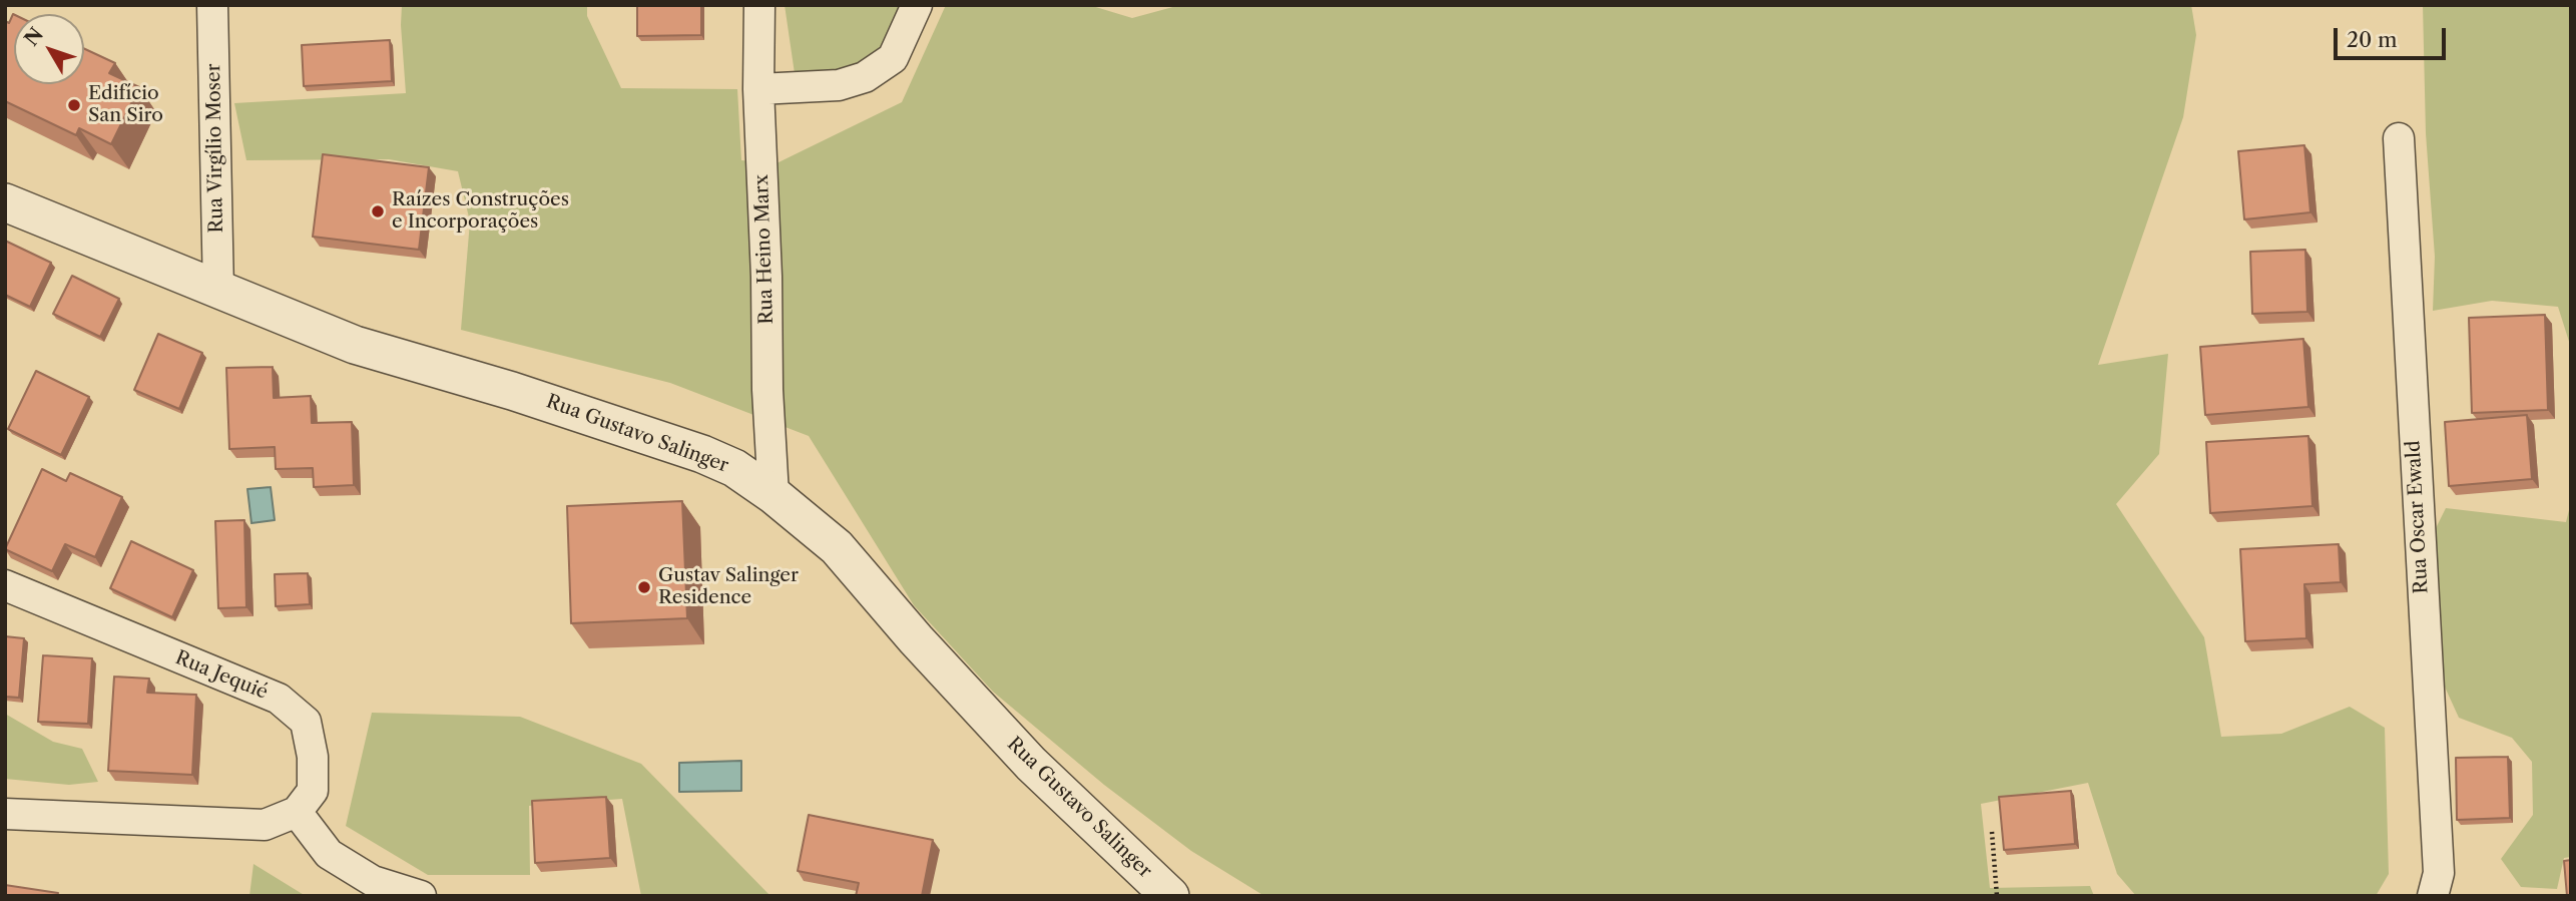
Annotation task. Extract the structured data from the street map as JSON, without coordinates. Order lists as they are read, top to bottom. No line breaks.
{"streets":{"street":["Rua Virgílio Moser","Rua Heino Marx","Rua Gustavo Salinger","Rua Oscar Ewald","Rua Jequié"]},"crossings":[["Rua Virgílio Moser","Rua Gustavo Salinger"],["Rua Heino Marx","Rua Gustavo Salinger"]],"places":["Edifício San Siro","Raízes Construções e Incorporações","Gustav Salinger Residence"],"scale_bar":"20 m","north":"top left"}
